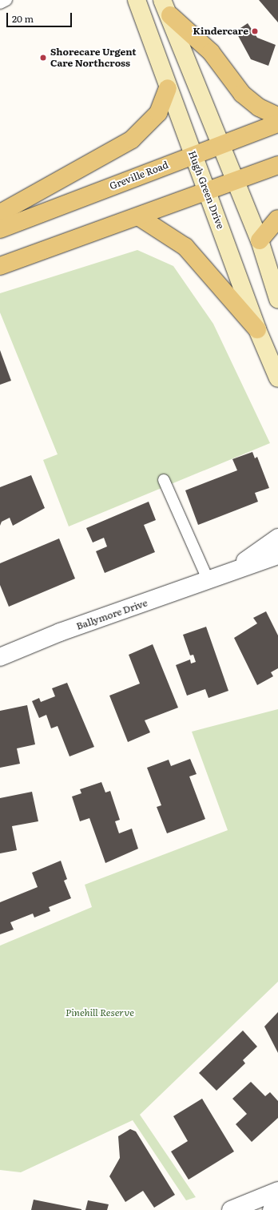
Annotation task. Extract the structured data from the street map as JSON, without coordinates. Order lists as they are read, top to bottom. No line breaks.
{"streets":{"main road":["Greville Road","Hugh Green Drive"],"street":["Ballymore Drive"]},"crossings":[["Greville Road","Hugh Green Drive"]],"parks":["Pinehill Reserve"],"places":["Kindercare","Shorecare Urgent Care Northcross"],"scale_bar":"20 m"}
